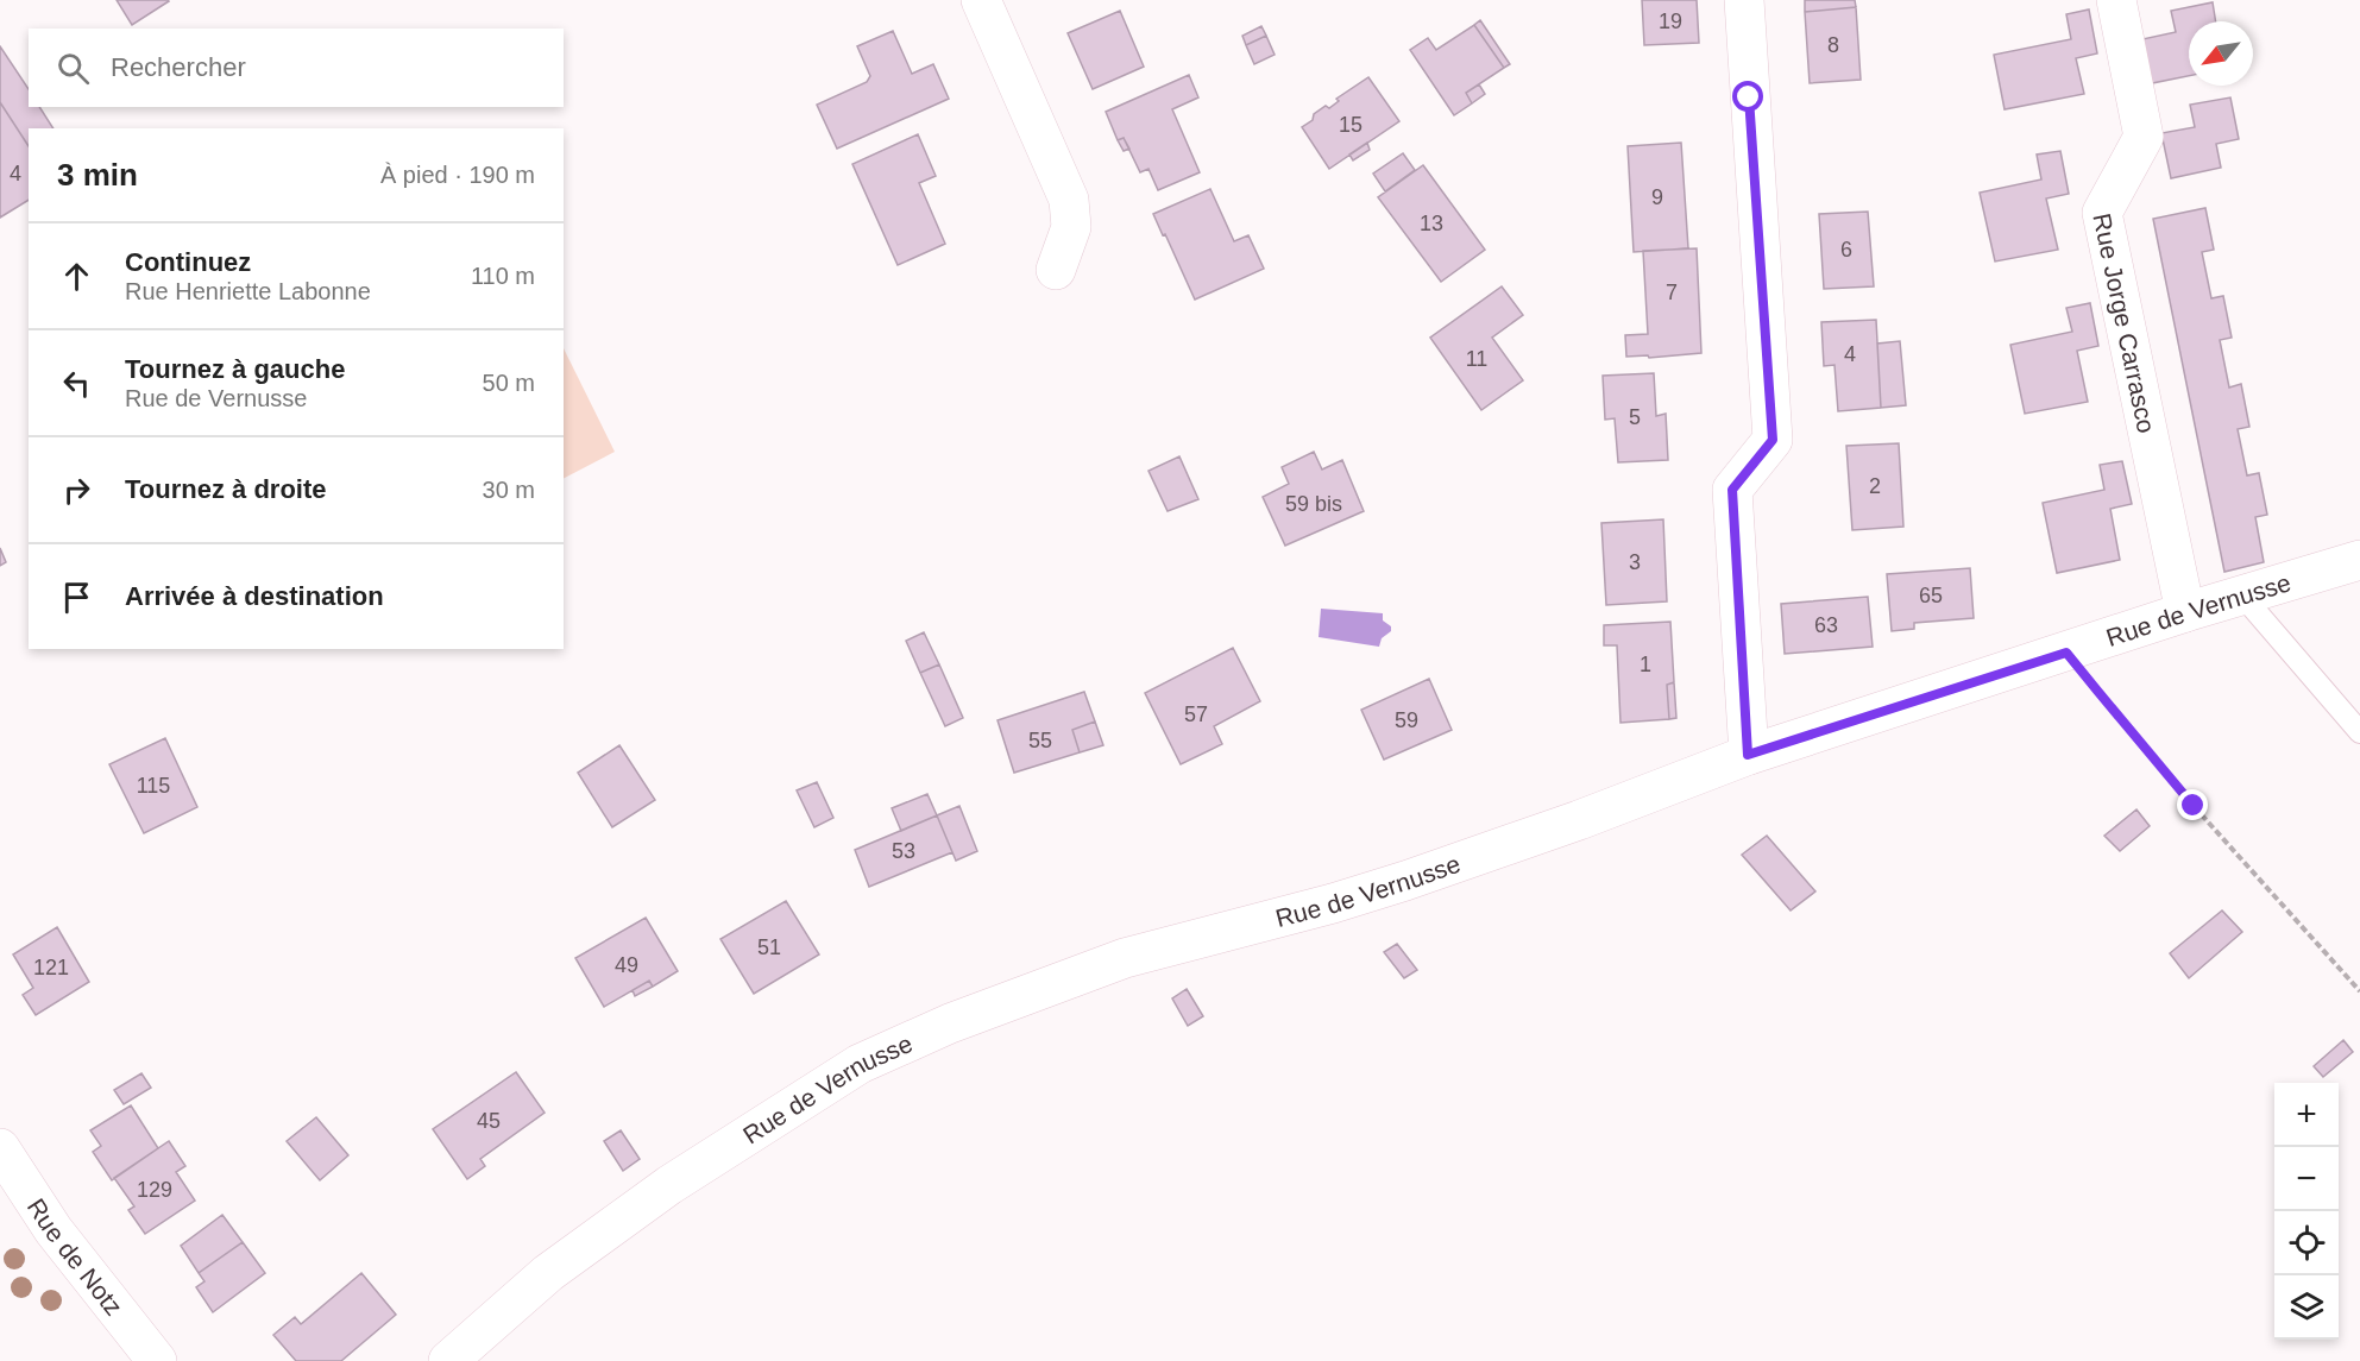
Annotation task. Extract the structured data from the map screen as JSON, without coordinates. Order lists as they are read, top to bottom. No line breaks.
{"streets":{"street":["Rue Jorge Carrasco","Rue de Vernusse","Rue de Notz"]},"crossings":[["Rue Jorge Carrasco","Rue de Vernusse"]],"house_numbers":["19","8","15","4","9","13","6","7","4","11","5","2","59 bis","3","65","63","1","57","59","55","115","53","51","49","121","45","129"],"north":"bottom left","page":{"search":"Rechercher","heading":["3 min","À pied · 190 m"],"list":[["Continuez","Rue Henriette Labonne","110 m"],["Tournez à gauche","Rue de Vernusse","50 m"],["Tournez à droite","30 m"],"Arrivée à destination"],"map_buttons":["+","−"]}}
